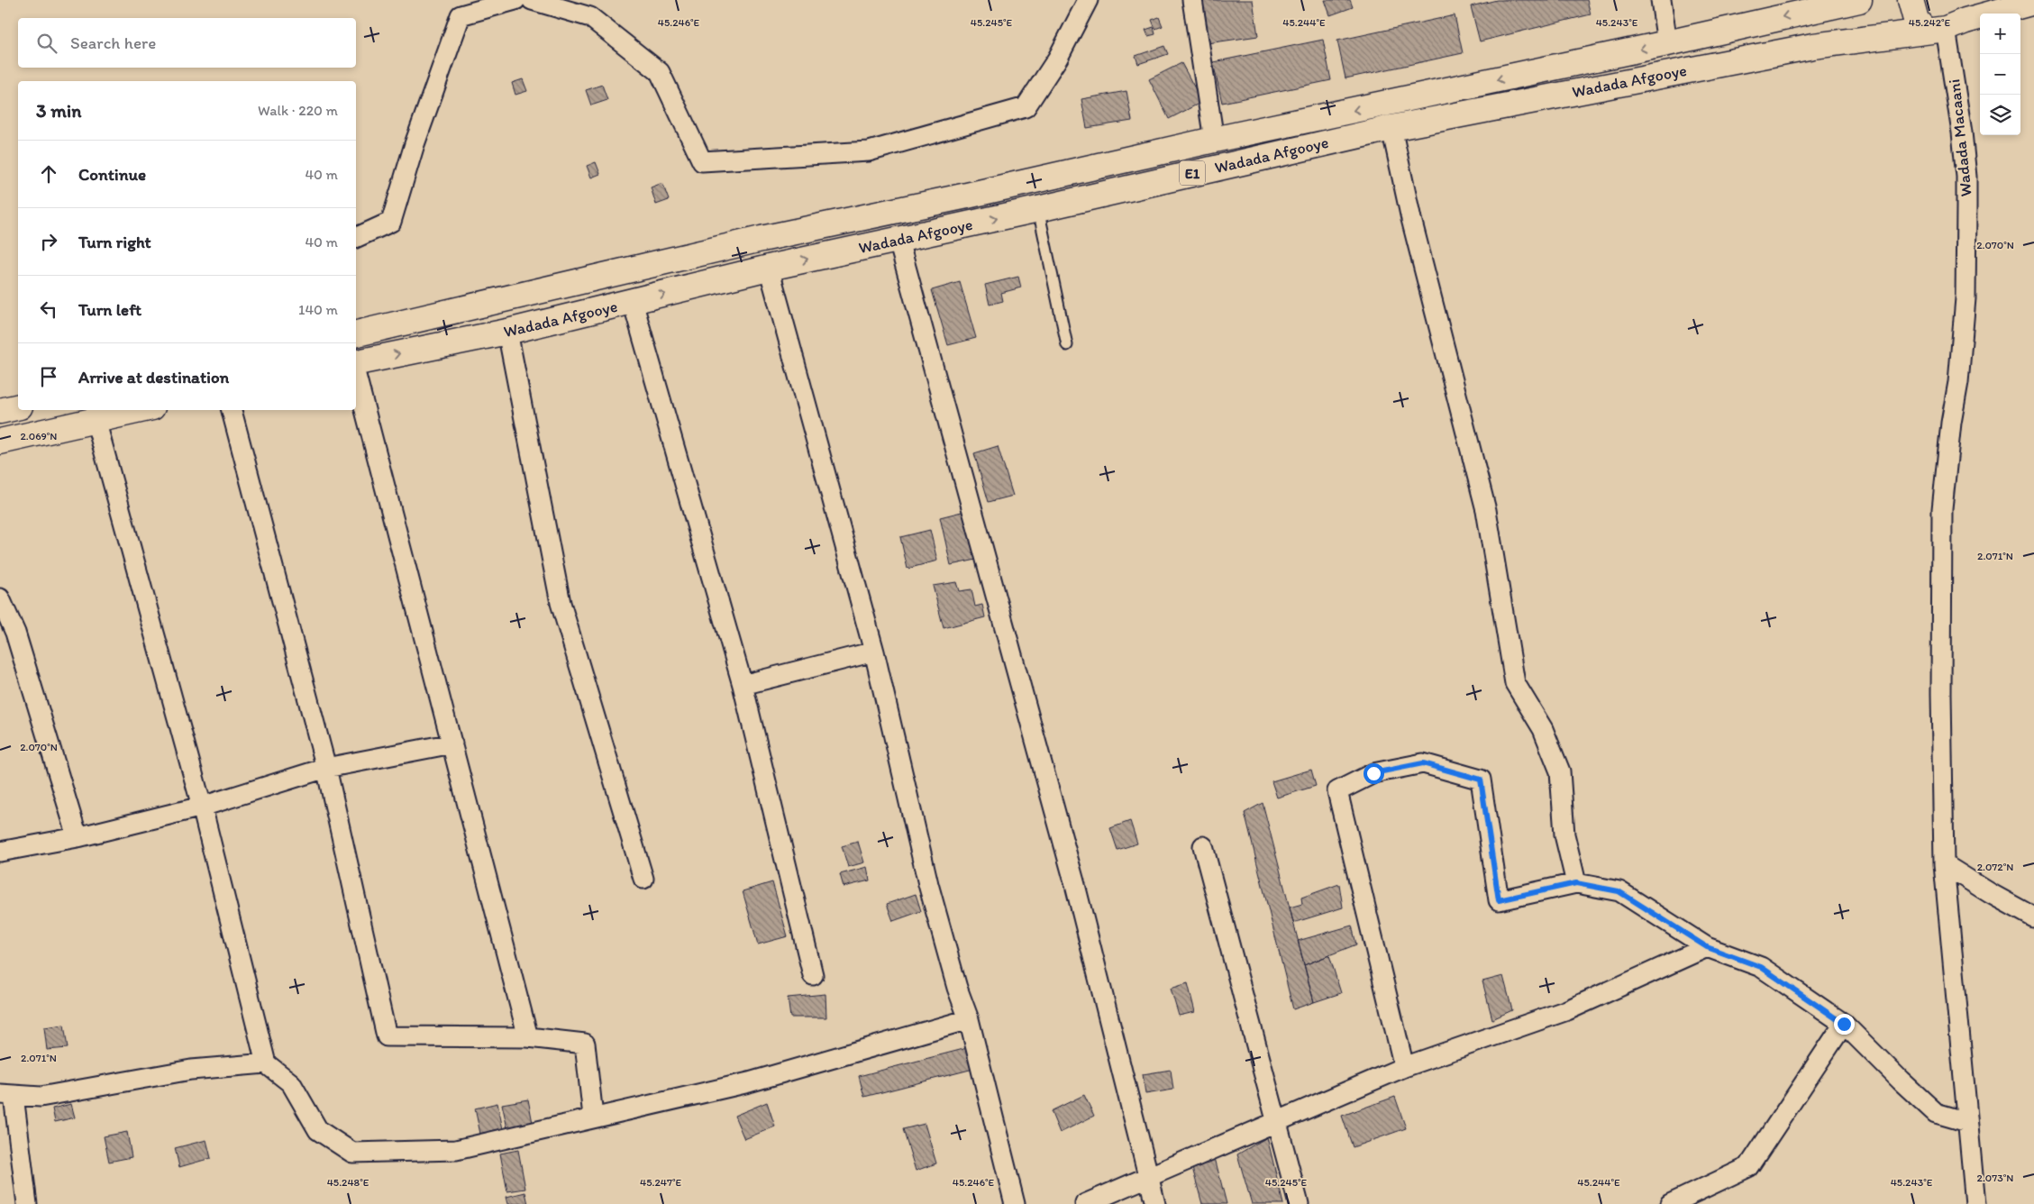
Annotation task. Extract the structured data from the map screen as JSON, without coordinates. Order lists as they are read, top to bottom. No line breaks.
{"streets":{"highway":["Wadada Afgooye","E1"],"street":["Wadada Macaani"]},"crossings":[["Wadada Afgooye","Wadada Macaani"]],"page":{"map_buttons":["+","−"],"search":"Search here","heading":["3 min","Walk · 220 m"],"list":[["Continue","40 m"],["Turn right","40 m"],["Turn left","140 m"],"Arrive at destination"]},"coordinates":["45.246°E","45.245°E","45.244°E","45.243°E","45.242°E","2.070°N","2.069°N","2.071°N","2.072°N","2.073°N","45.248°E","45.247°E"]}
